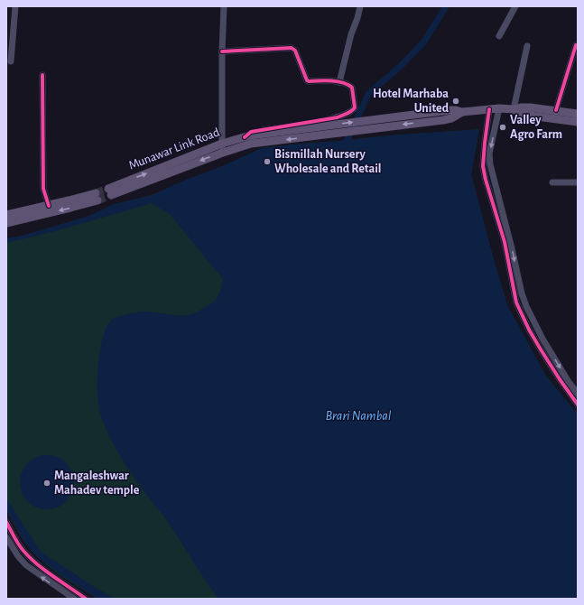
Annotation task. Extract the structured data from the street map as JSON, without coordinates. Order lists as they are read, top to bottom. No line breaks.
{"streets":{"main road":["Munawar Link Road"]},"water":["Brari Nambal"],"places":["Hotel Marhaba United","Valley Agro Farm","Bismillah Nursery Wholesale and Retail","Mangaleshwar Mahadev temple"]}
